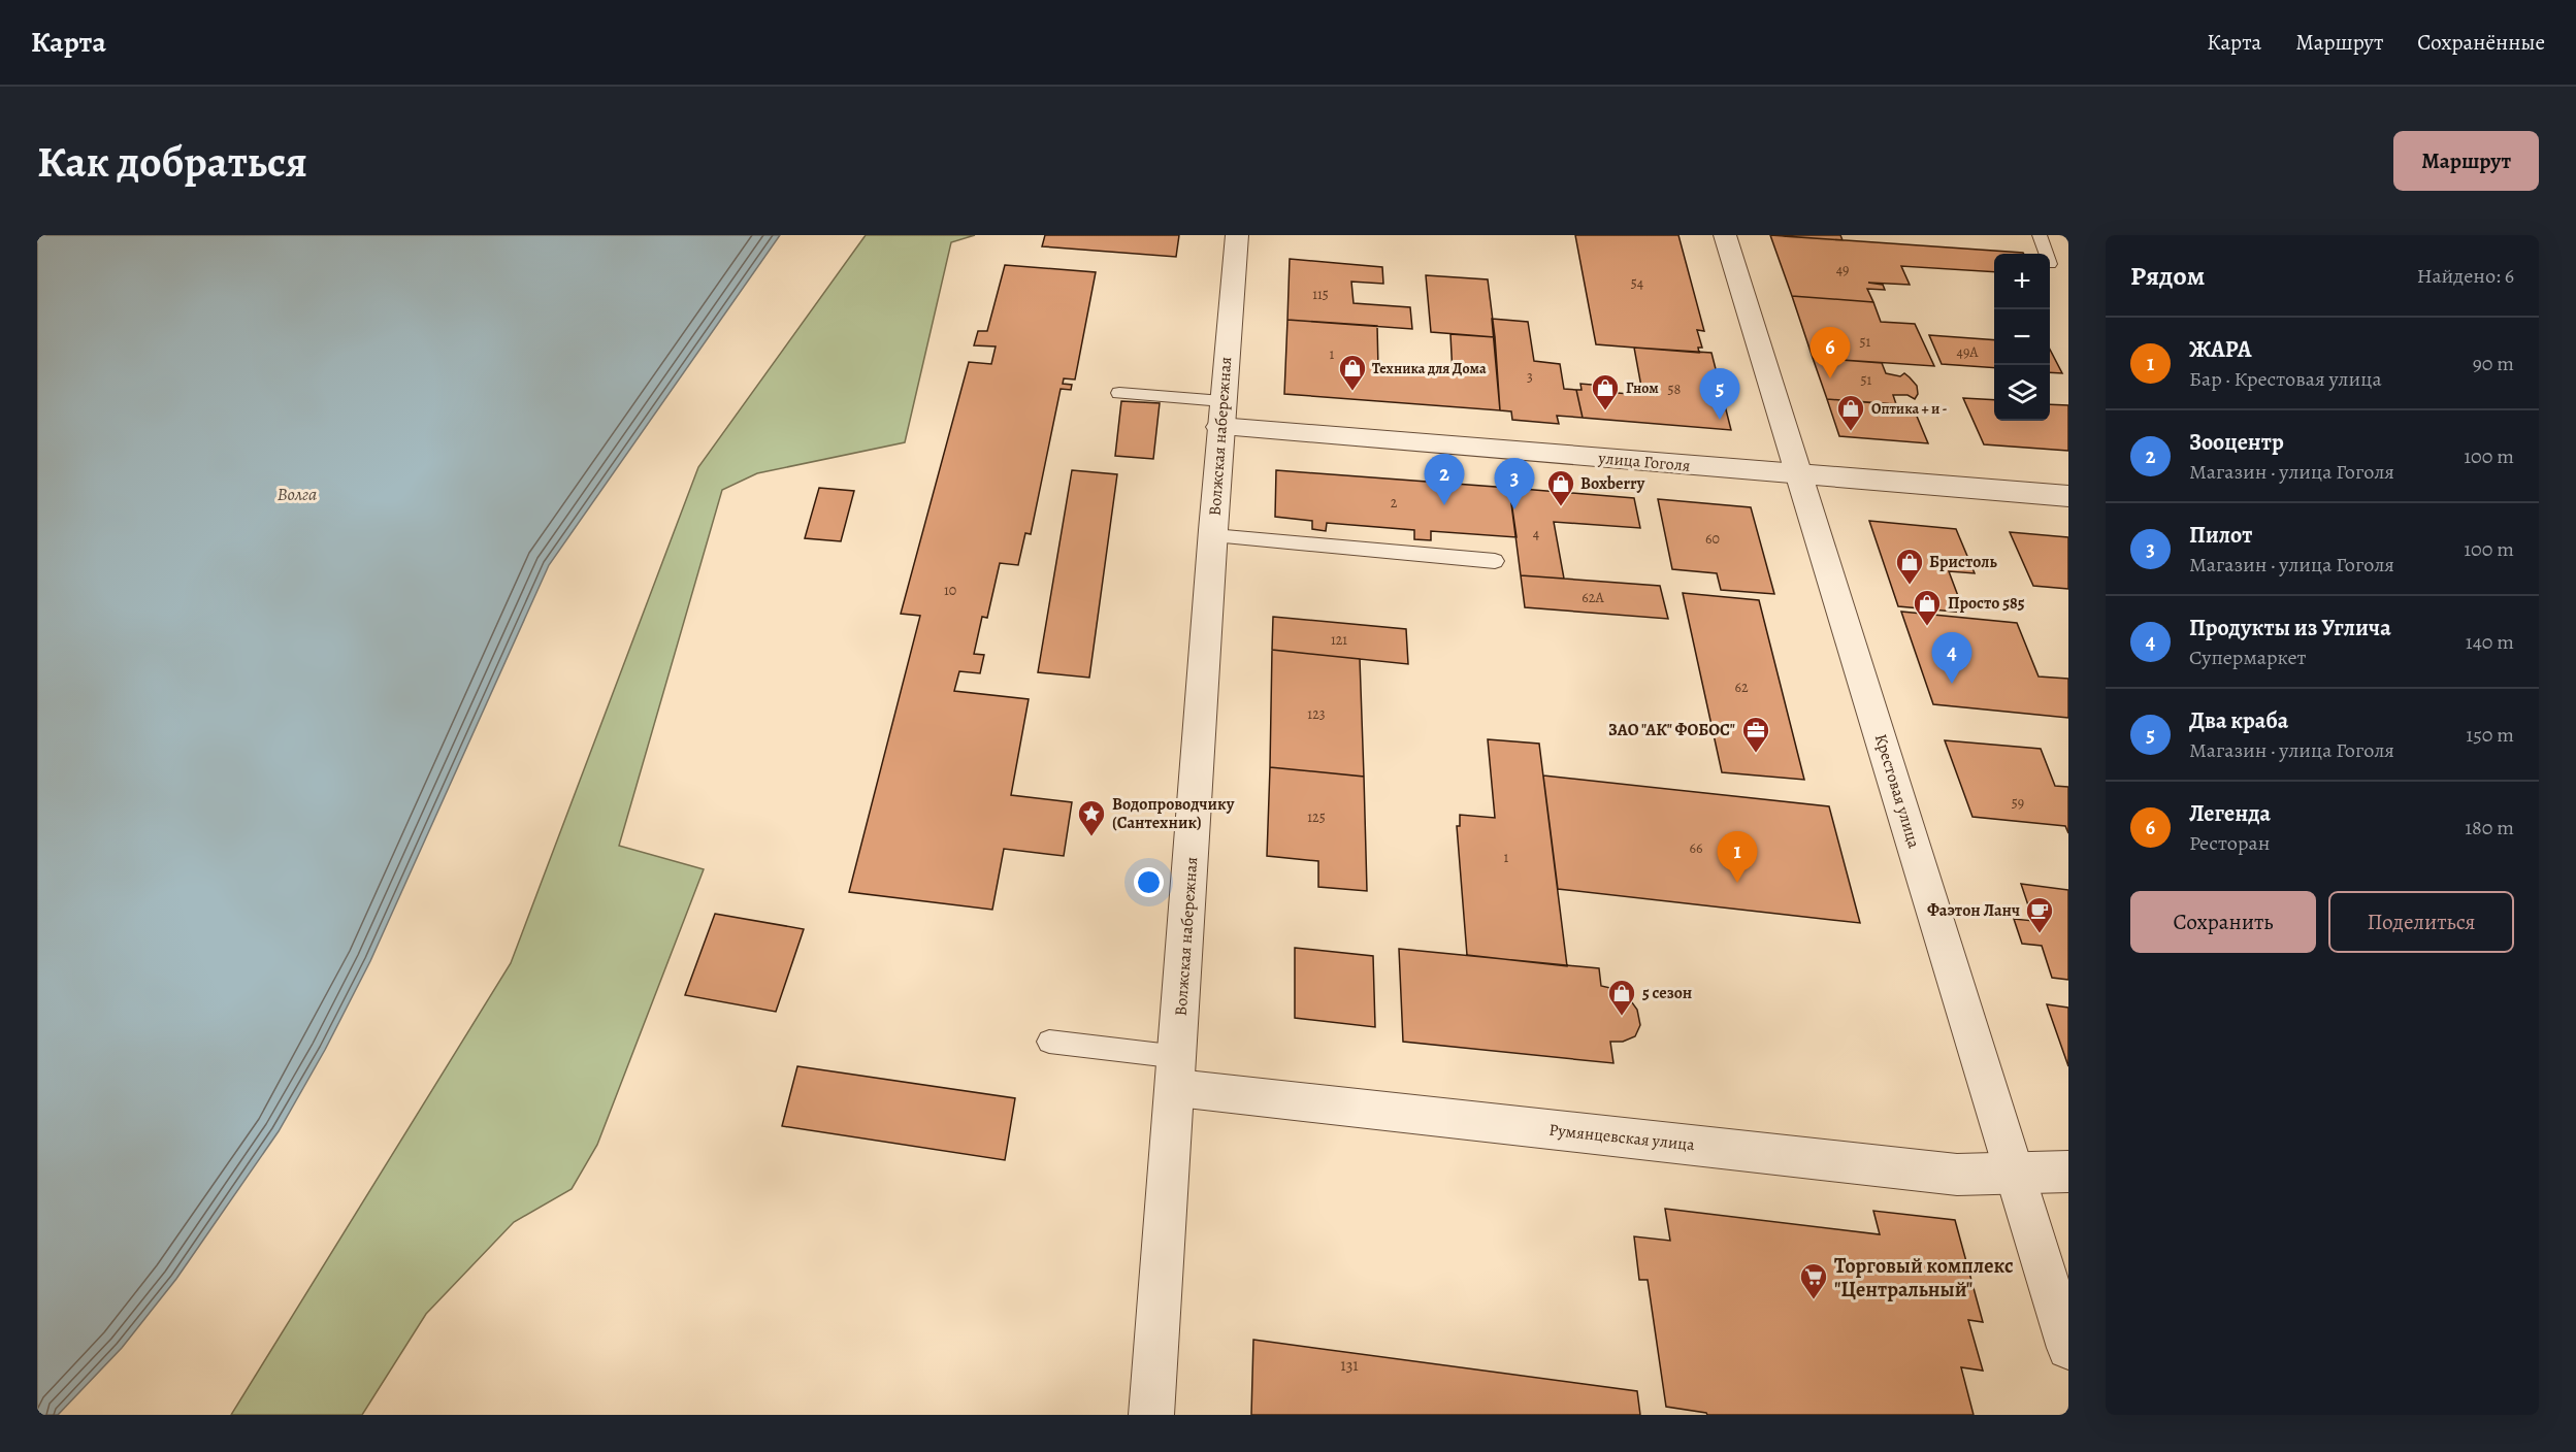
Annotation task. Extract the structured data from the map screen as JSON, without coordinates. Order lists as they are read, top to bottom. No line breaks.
{"streets":{"street":["Волжская набережная","улица Гоголя","Крестовая улица","Румянцевская улица"]},"crossings":[["Волжская набережная","улица Гоголя"],["Волжская набережная","Румянцевская улица"],["улица Гоголя","Крестовая улица"],["Крестовая улица","Румянцевская улица"]],"water":["Волга"],"places":{"shop":["Техника для Дома","Гном","Оптика + и -","Boxberry","Бристоль","Просто 585","5 сезон"],"office":["ЗАО \"АК\" ФОБОС\""],"place":["Водопроводчику (Сантехник)"],"cafe":["Фаэтон Ланч"],"supermarket":["Торговый комплекс \"Центральный\""]},"house_numbers":["49","54","115","51","49А","1","3","51","58","2","4","60","10","62А","121","62","123","59","125","66","1","131"],"page":{"header":"Карта","nav":["Карта","Маршрут","Сохранённые"],"buttons":["Маршрут",["Сохранить","Поделиться"]],"title":"Как добраться","heading":["Рядом","Найдено: 6"],"map_buttons":["+","−"],"list":[{"mark":"1","name":"ЖАРА","note":"Бар · Крестовая улица","value":"90 m"},{"mark":"2","name":"Зооцентр","note":"Магазин · улица Гоголя","value":"100 m"},{"mark":"3","name":"Пилот","note":"Магазин · улица Гоголя","value":"100 m"},{"mark":"4","name":"Продукты из Углича","note":"Супермаркет","value":"140 m"},{"mark":"5","name":"Два краба","note":"Магазин · улица Гоголя","value":"150 m"},{"mark":"6","name":"Легенда","note":"Ресторан","value":"180 m"}],"pins":["6","5","2","3","4","1"]}}
